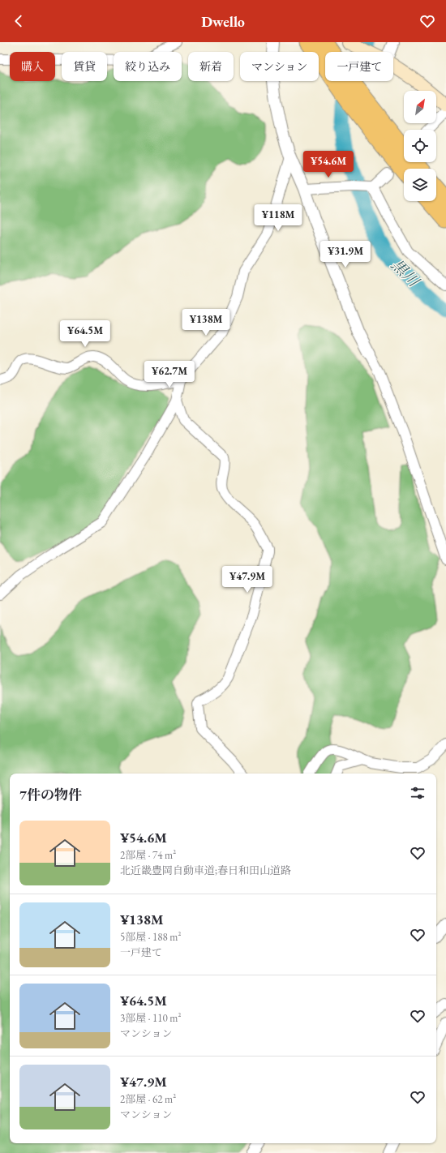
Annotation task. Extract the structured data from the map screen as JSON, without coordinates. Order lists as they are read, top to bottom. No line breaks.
{"water":["黒川"],"north":"top right","page":{"header":"Dwello","chip":["購入","賃貸","絞り込み","新着","マンション","一戸建て"],"price":["¥54.6M","¥118M","¥31.9M","¥138M","¥64.5M","¥62.7M","¥47.9M"],"heading":"7件の物件","list":[{"name":"¥54.6M","note":"2部屋 · 74 m² · 北近畿豊岡自動車道;春日和田山道路"},{"name":"¥138M","note":"5部屋 · 188 m² · 一戸建て"},{"name":"¥64.5M","note":"3部屋 · 110 m² · マンション"},{"name":"¥47.9M","note":"2部屋 · 62 m² · マンション"}]}}
